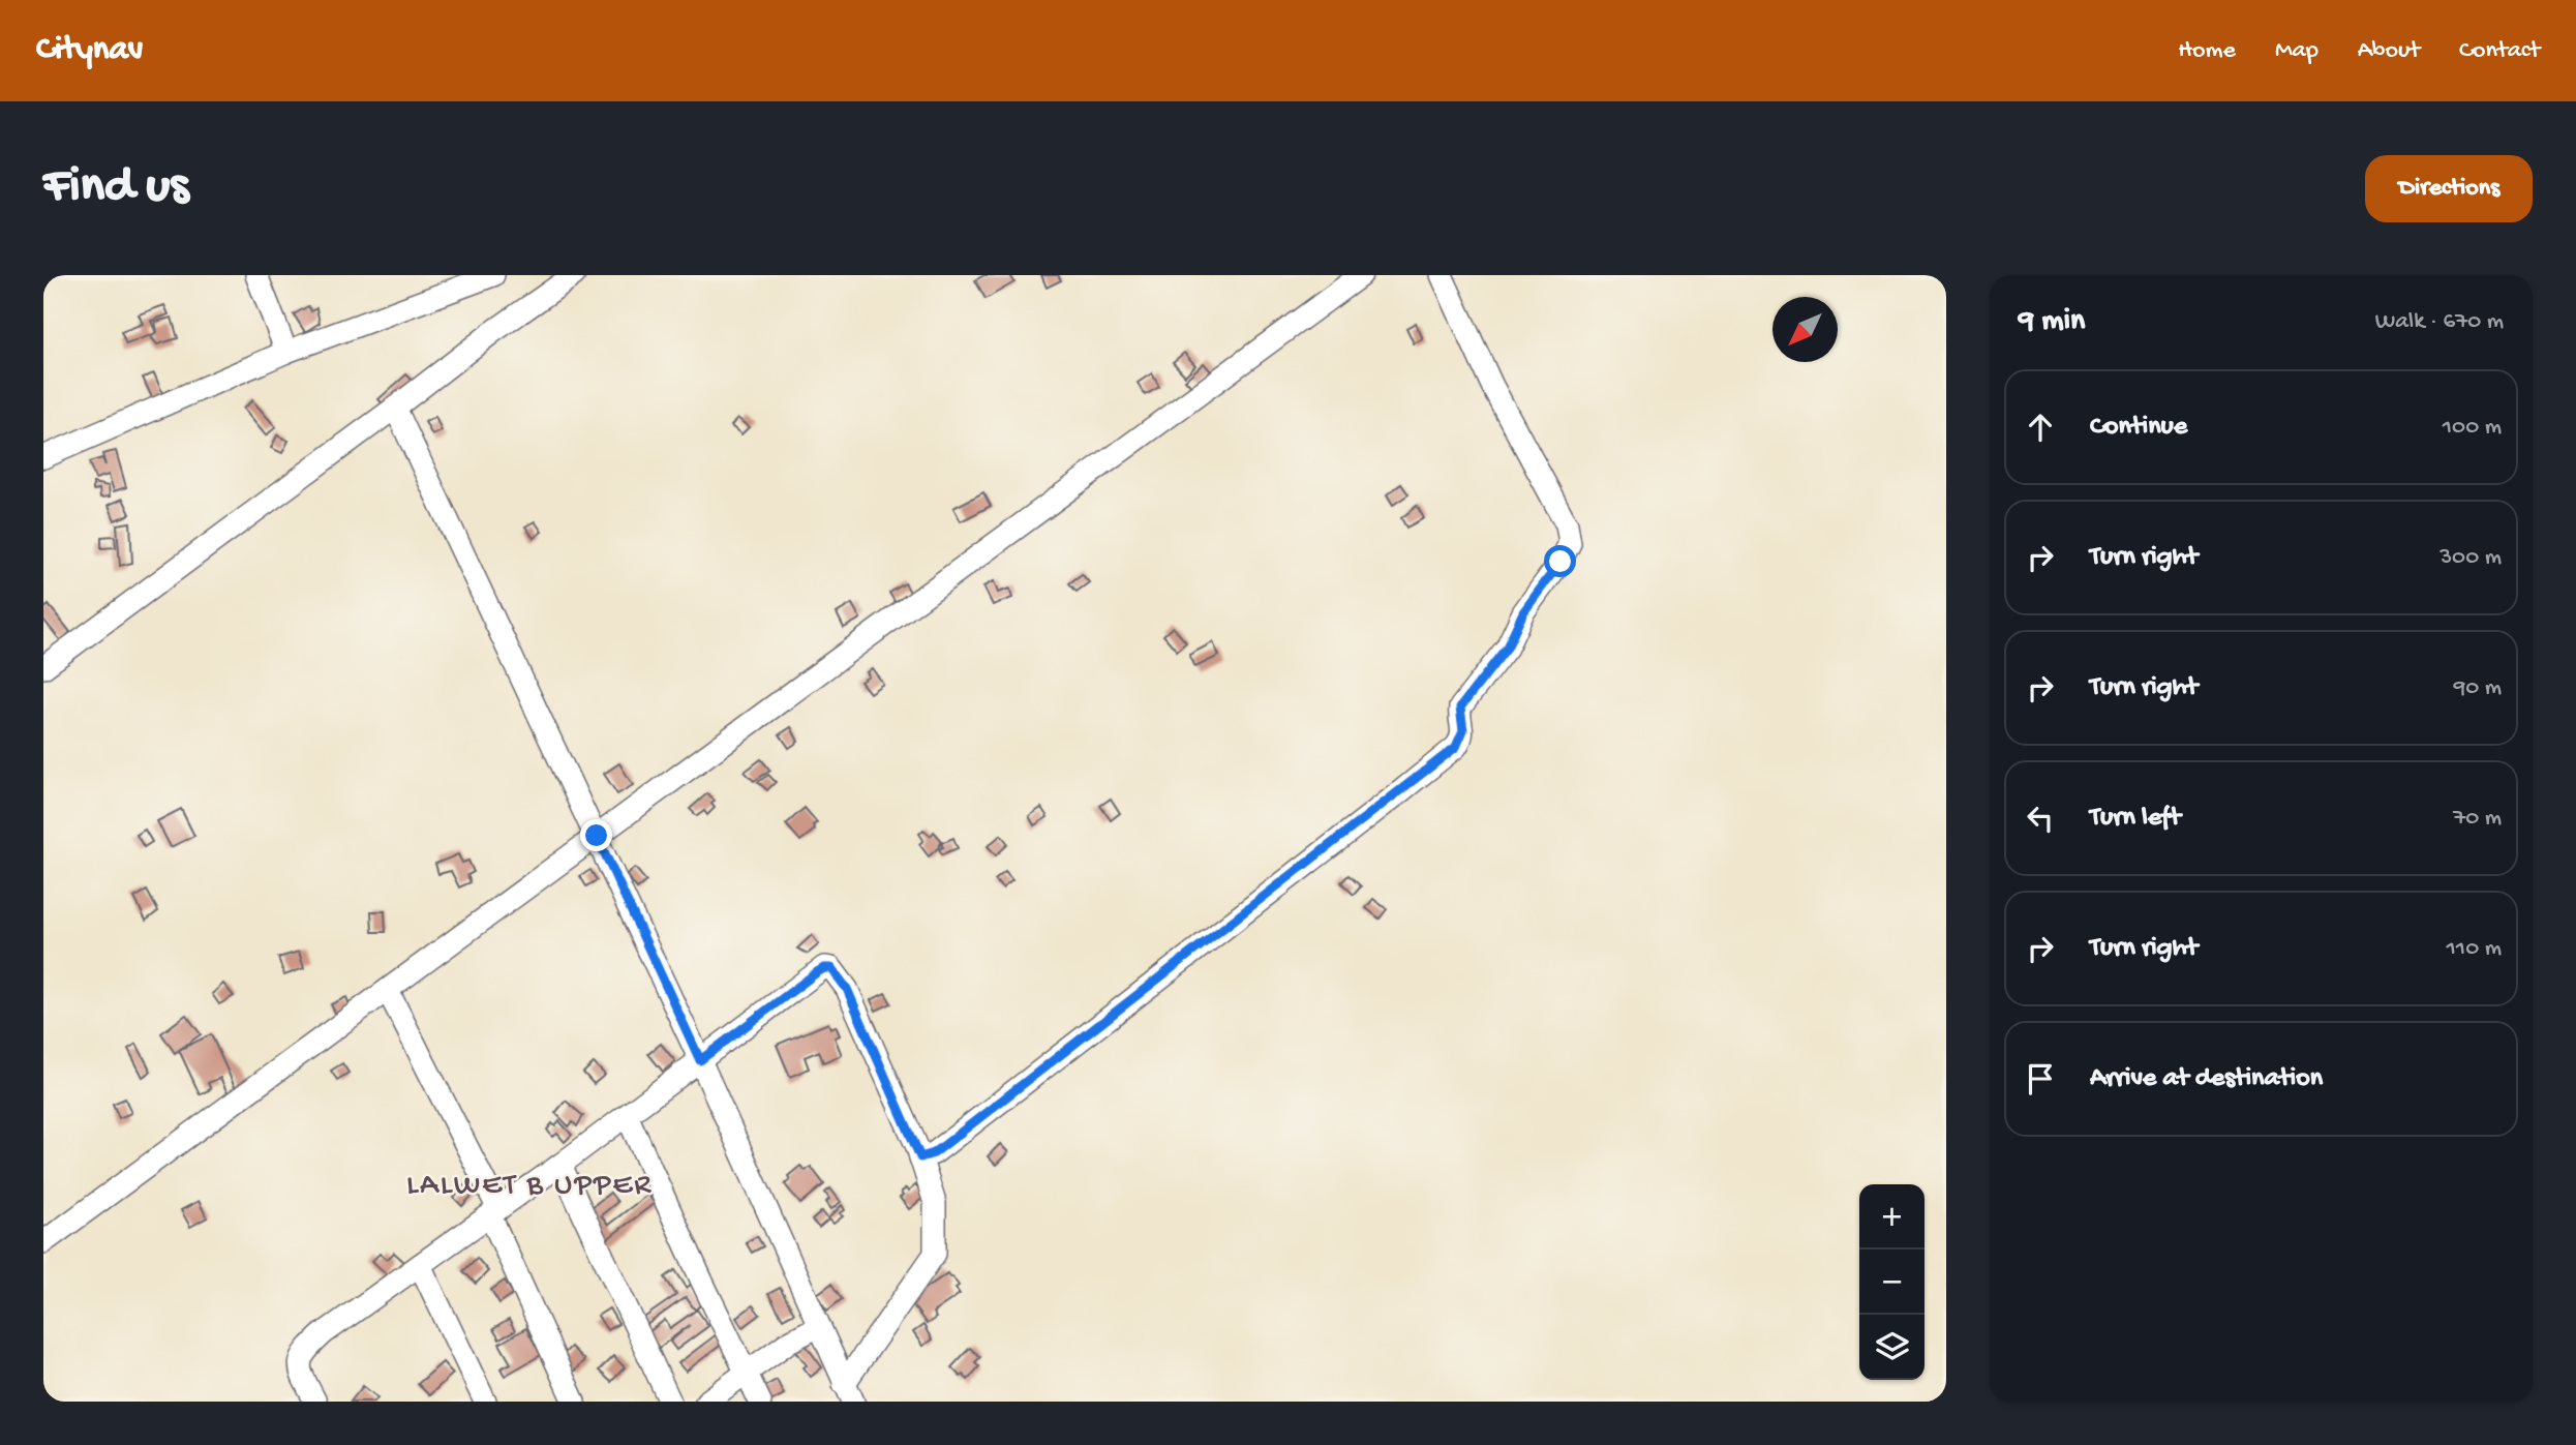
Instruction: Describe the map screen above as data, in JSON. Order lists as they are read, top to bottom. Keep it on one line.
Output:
{"districts":["LALWET B UPPER"],"north":"bottom left","page":{"header":"Citynav","nav":["Home","Map","About","Contact"],"buttons":"Directions","title":"Find us","heading":["9 min","Walk · 670 m"],"list":[["Continue","100 m"],["Turn right","300 m"],["Turn right","90 m"],["Turn left","70 m"],["Turn right","110 m"],"Arrive at destination"],"map_buttons":["+","−"]}}
